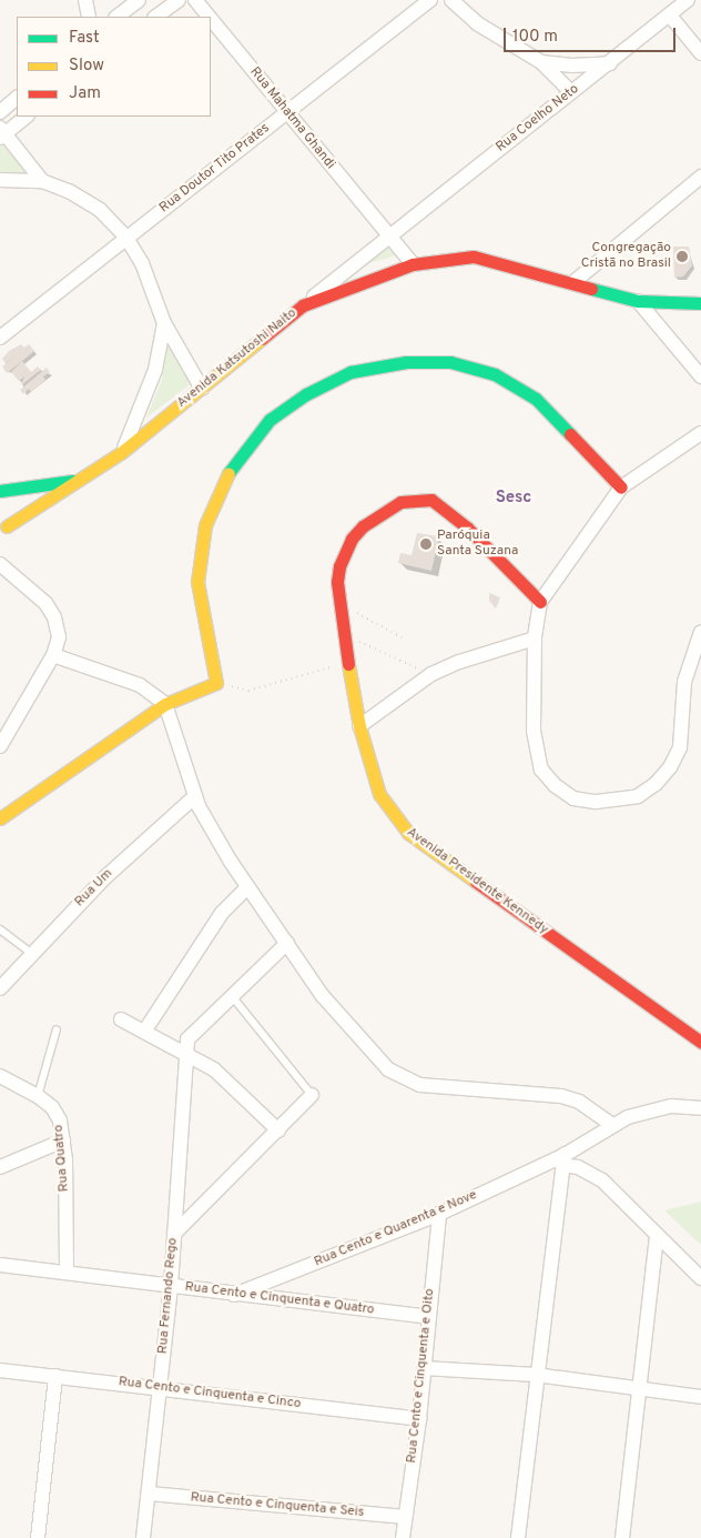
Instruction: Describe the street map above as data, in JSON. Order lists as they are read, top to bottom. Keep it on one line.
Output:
{"streets":{"street":["Rua Mahatma Ghandi","Rua Coelho Neto","Rua Doutor Tito Prates","Avenida Katsutoshi Naito","Avenida Presidente Kennedy","Rua Um","Rua Quatro","Rua Cento e Quarenta e Nove","Rua Fernando Rego","Rua Cento e Cinquenta e Quatro","Rua Cento e Cinquenta e Oito","Rua Cento e Cinquenta e Cinco","Rua Cento e Cinquenta e Seis"]},"crossings":[["Rua Mahatma Ghandi","Rua Coelho Neto"],["Rua Mahatma Ghandi","Rua Doutor Tito Prates"],["Rua Mahatma Ghandi","Avenida Katsutoshi Naito"],["Rua Coelho Neto","Avenida Katsutoshi Naito"],["Rua Quatro","Rua Cento e Cinquenta e Quatro"],["Rua Cento e Quarenta e Nove","Rua Cento e Cinquenta e Quatro"],["Rua Cento e Quarenta e Nove","Rua Cento e Cinquenta e Oito"],["Rua Fernando Rego","Rua Cento e Cinquenta e Quatro"],["Rua Fernando Rego","Rua Cento e Cinquenta e Cinco"],["Rua Fernando Rego","Rua Cento e Cinquenta e Seis"],["Rua Cento e Cinquenta e Quatro","Rua Cento e Cinquenta e Oito"],["Rua Cento e Cinquenta e Oito","Rua Cento e Cinquenta e Cinco"],["Rua Cento e Cinquenta e Oito","Rua Cento e Cinquenta e Seis"]],"districts":["Sesc"],"places":["Congregação Cristã no Brasil","Paróquia Santa Suzana"],"legend":["Fast","Slow","Jam"],"scale_bar":"100 m"}
